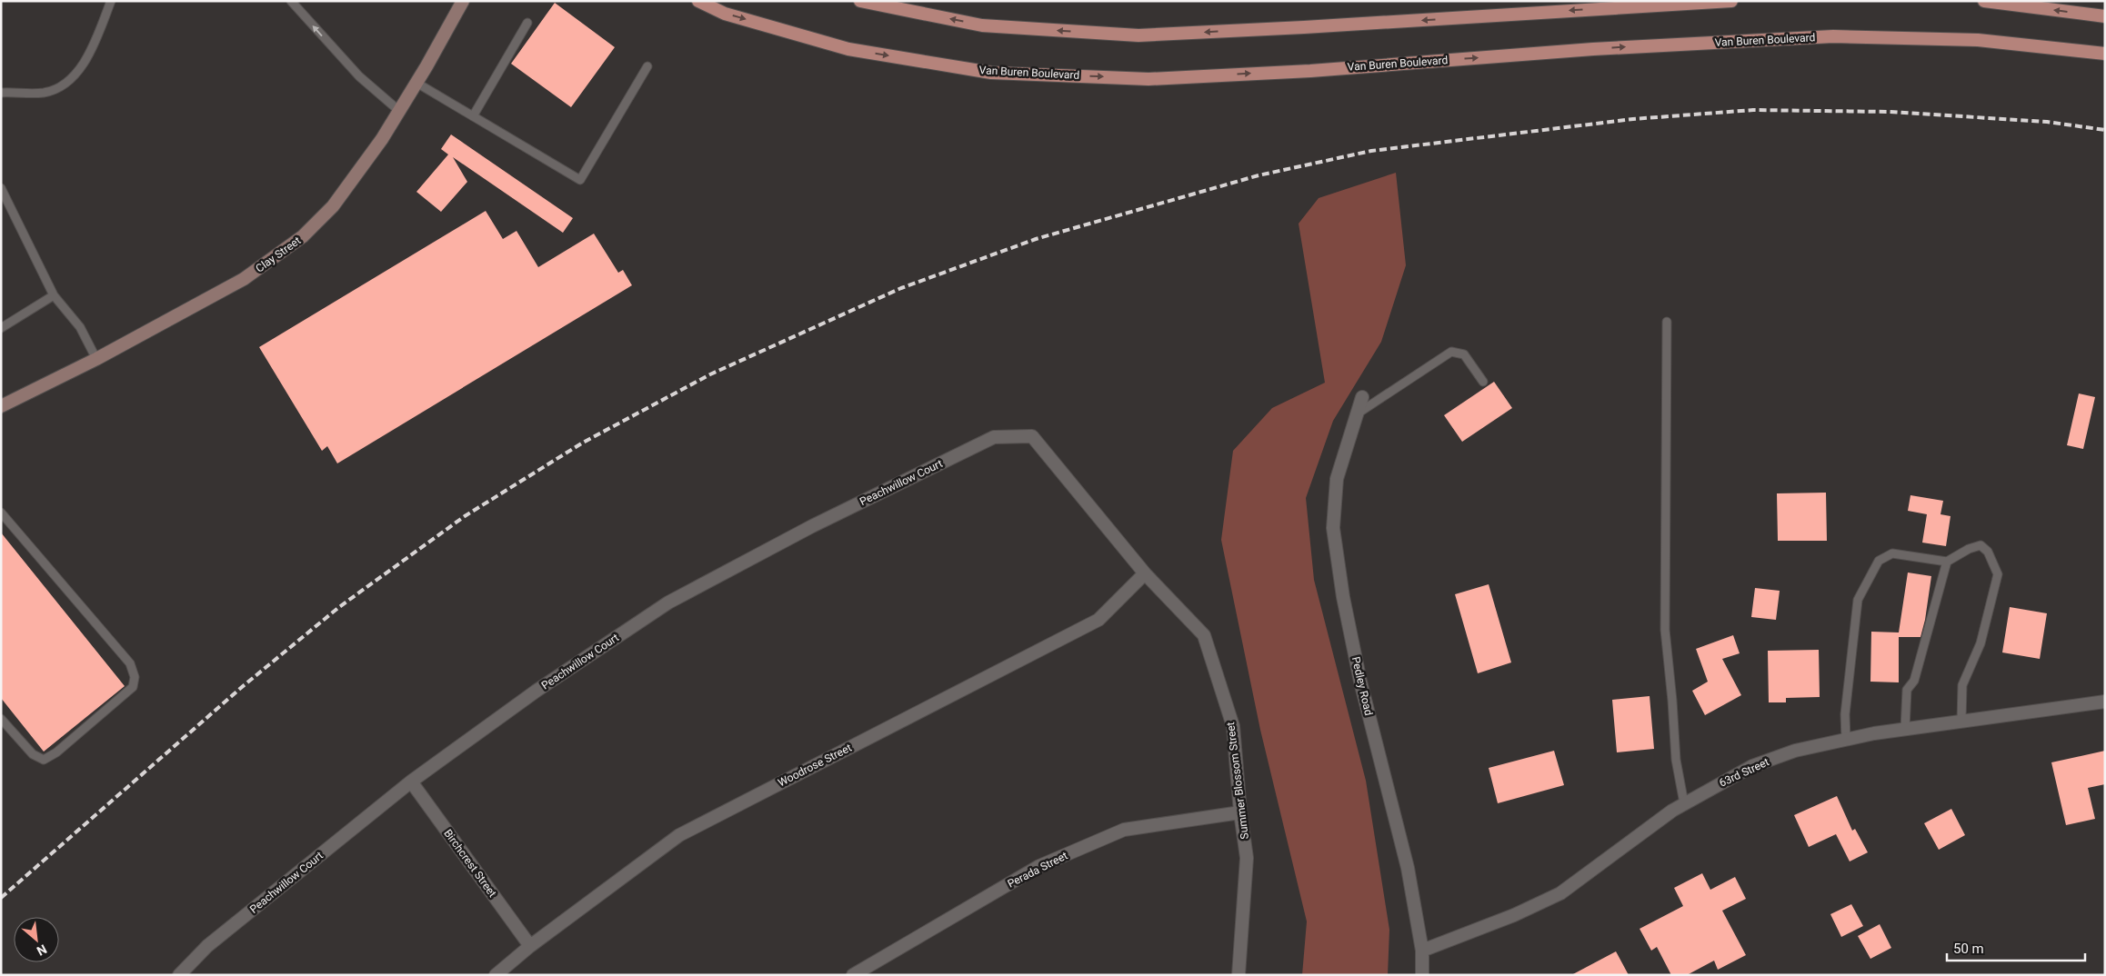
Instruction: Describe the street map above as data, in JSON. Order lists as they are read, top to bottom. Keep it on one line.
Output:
{"streets":{"main road":["Van Buren Boulevard","Clay Street"],"street":["Peachwillow Court","Pedley Road","Woodrose Street","63rd Street","Summer Blossom Street","Birchcrest Street","Perada Street"]},"crossings":[["Peachwillow Court","Summer Blossom Street"],["Peachwillow Court","Birchcrest Street"],["Pedley Road","63rd Street"],["Woodrose Street","Summer Blossom Street"],["Woodrose Street","Birchcrest Street"],["Summer Blossom Street","Perada Street"]],"scale_bar":"50 m","north":"bottom right"}
